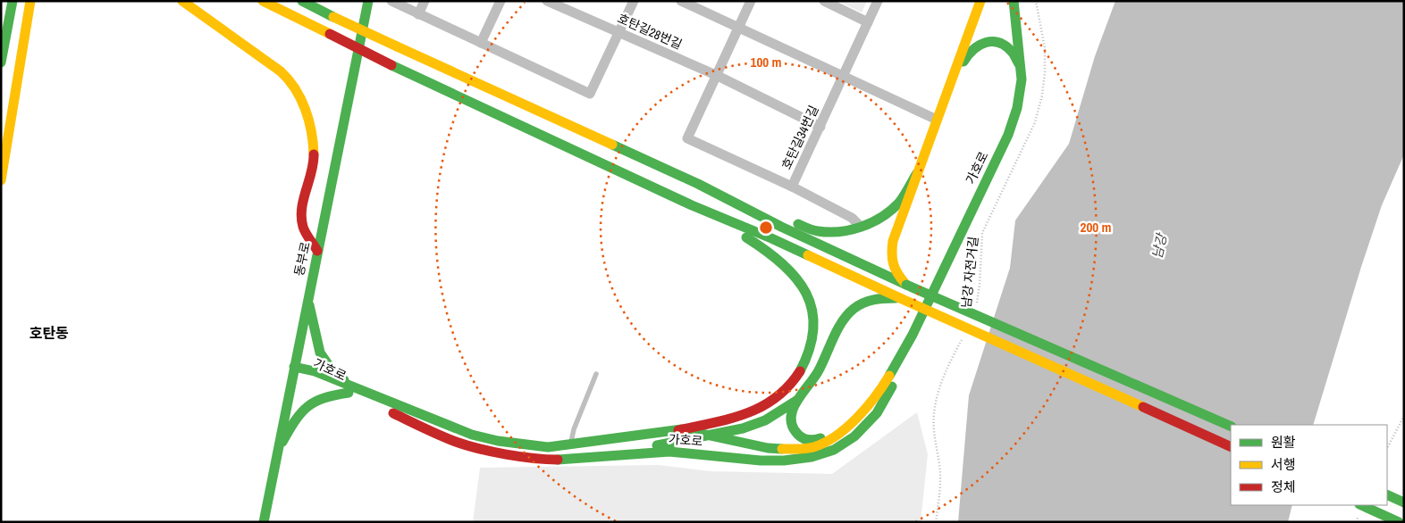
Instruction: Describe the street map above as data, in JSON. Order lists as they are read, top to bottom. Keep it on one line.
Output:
{"streets":{"main road":["가호로","동부로"],"street":["호탄길28번길","호탄길34번길"],"path":["남강 자전거길"]},"crossings":[["호탄길28번길","호탄길34번길"],["가호로","동부로"]],"districts":["호탄동"],"water":["남강"],"legend":["원활","서행","정체"],"rings":["100 m","200 m"]}
